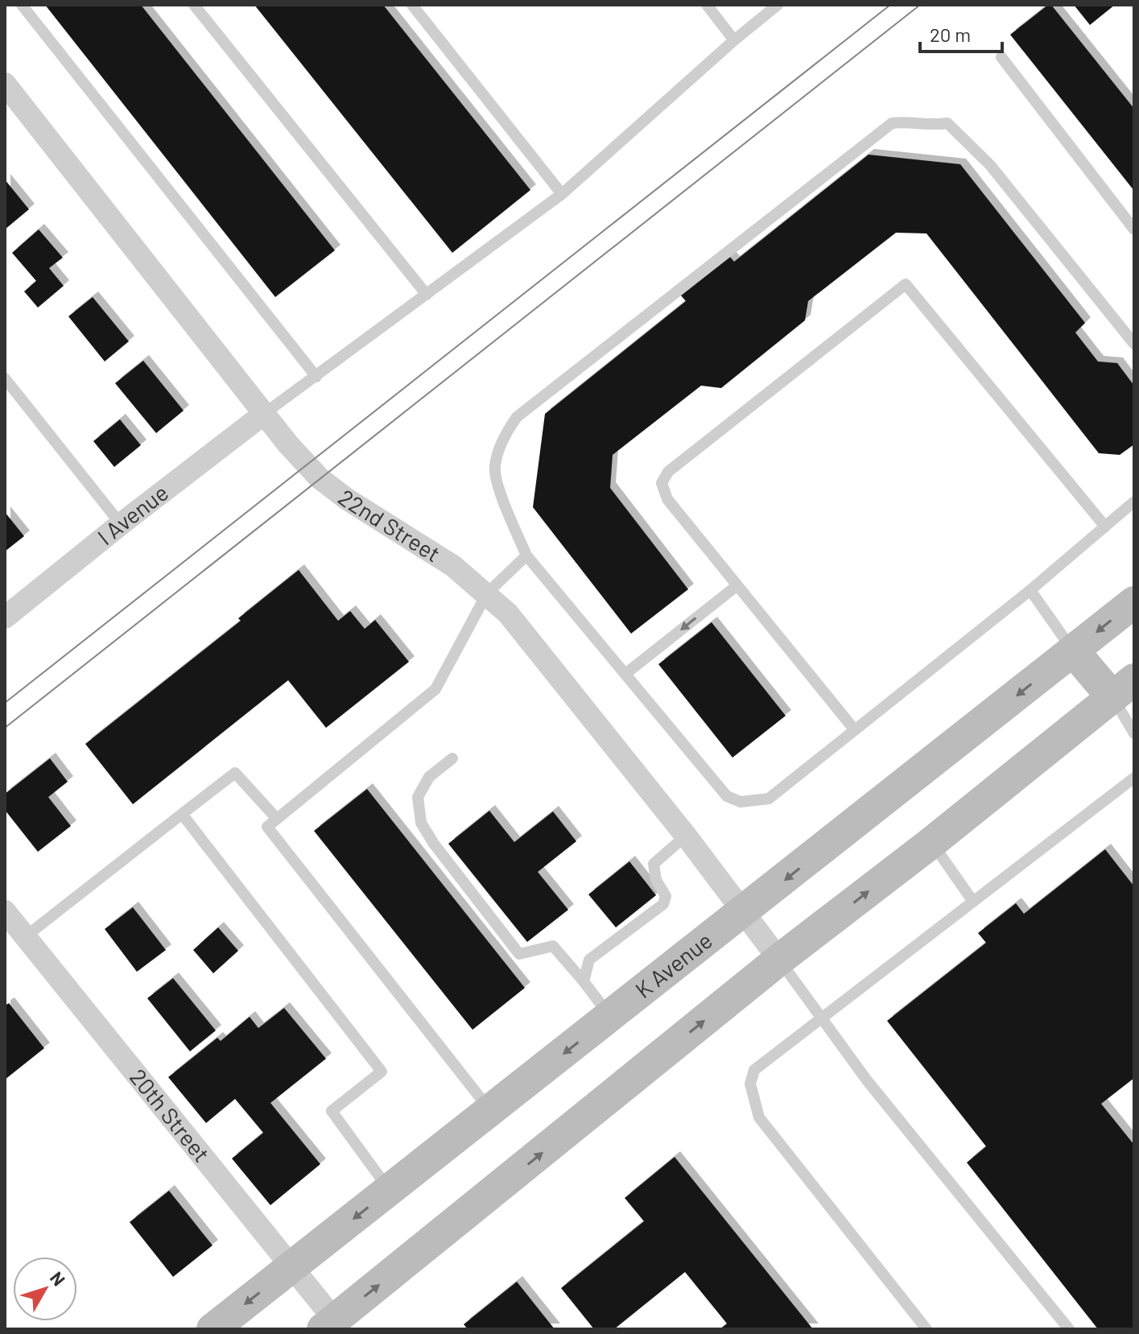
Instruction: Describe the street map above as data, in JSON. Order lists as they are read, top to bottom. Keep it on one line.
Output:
{"streets":{"main road":["K Avenue"],"street":["I Avenue","22nd Street","20th Street"]},"crossings":[["I Avenue","22nd Street"],["22nd Street","K Avenue"],["K Avenue","20th Street"]],"scale_bar":"20 m","north":"top right"}
